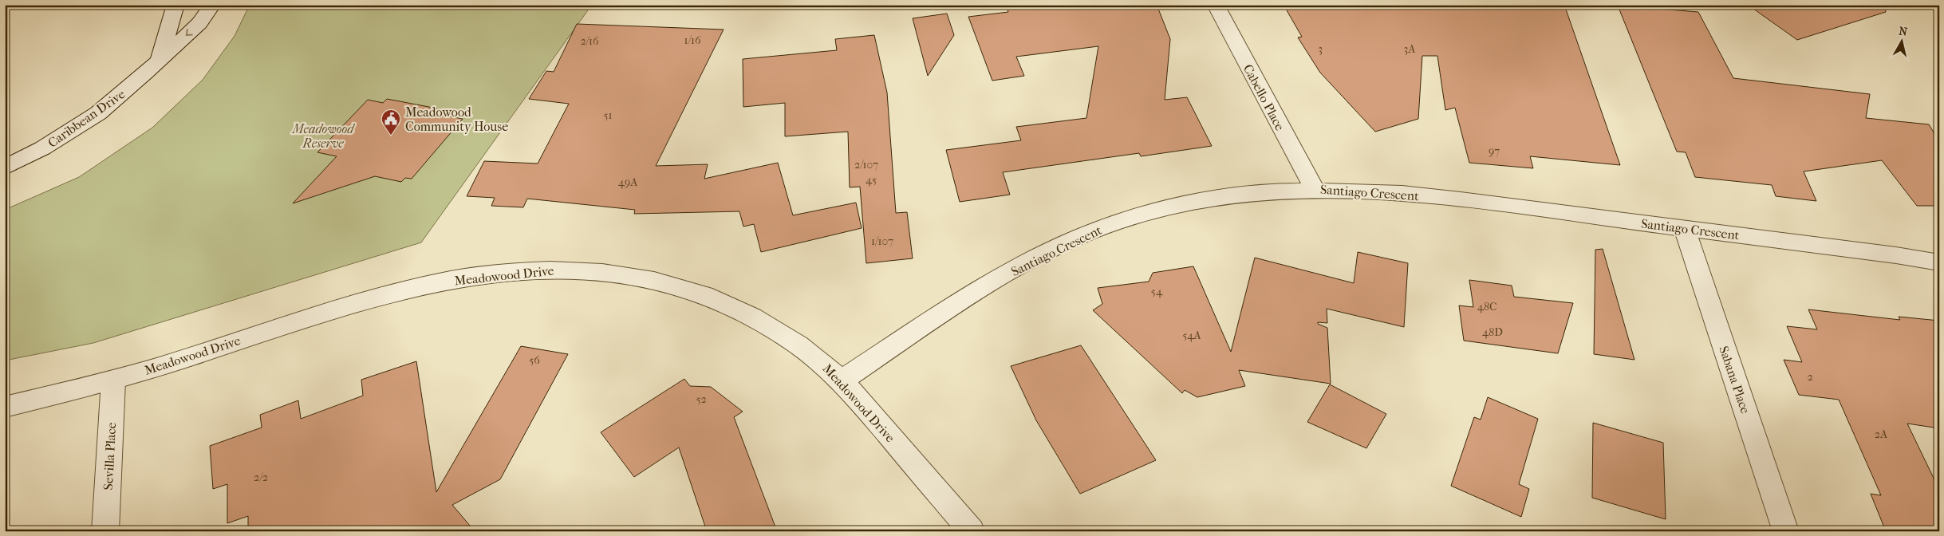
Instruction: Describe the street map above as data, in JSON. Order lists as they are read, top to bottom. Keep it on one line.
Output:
{"streets":{"street":["Cabello Place","Caribbean Drive","Santiago Crescent","Meadowood Drive","Sabana Place","Sevilla Place"]},"crossings":[["Cabello Place","Santiago Crescent"],["Santiago Crescent","Meadowood Drive"],["Santiago Crescent","Sabana Place"],["Meadowood Drive","Sevilla Place"]],"parks":["Meadowood Reserve"],"places":{"public building":["Meadowood Community House"]},"house_numbers":["1/16","2/16","3","3A","51","97","2/107","45","49A","1/107","54","48C","48D","54A","56","2","52","2A","2/2"],"north":"top"}
